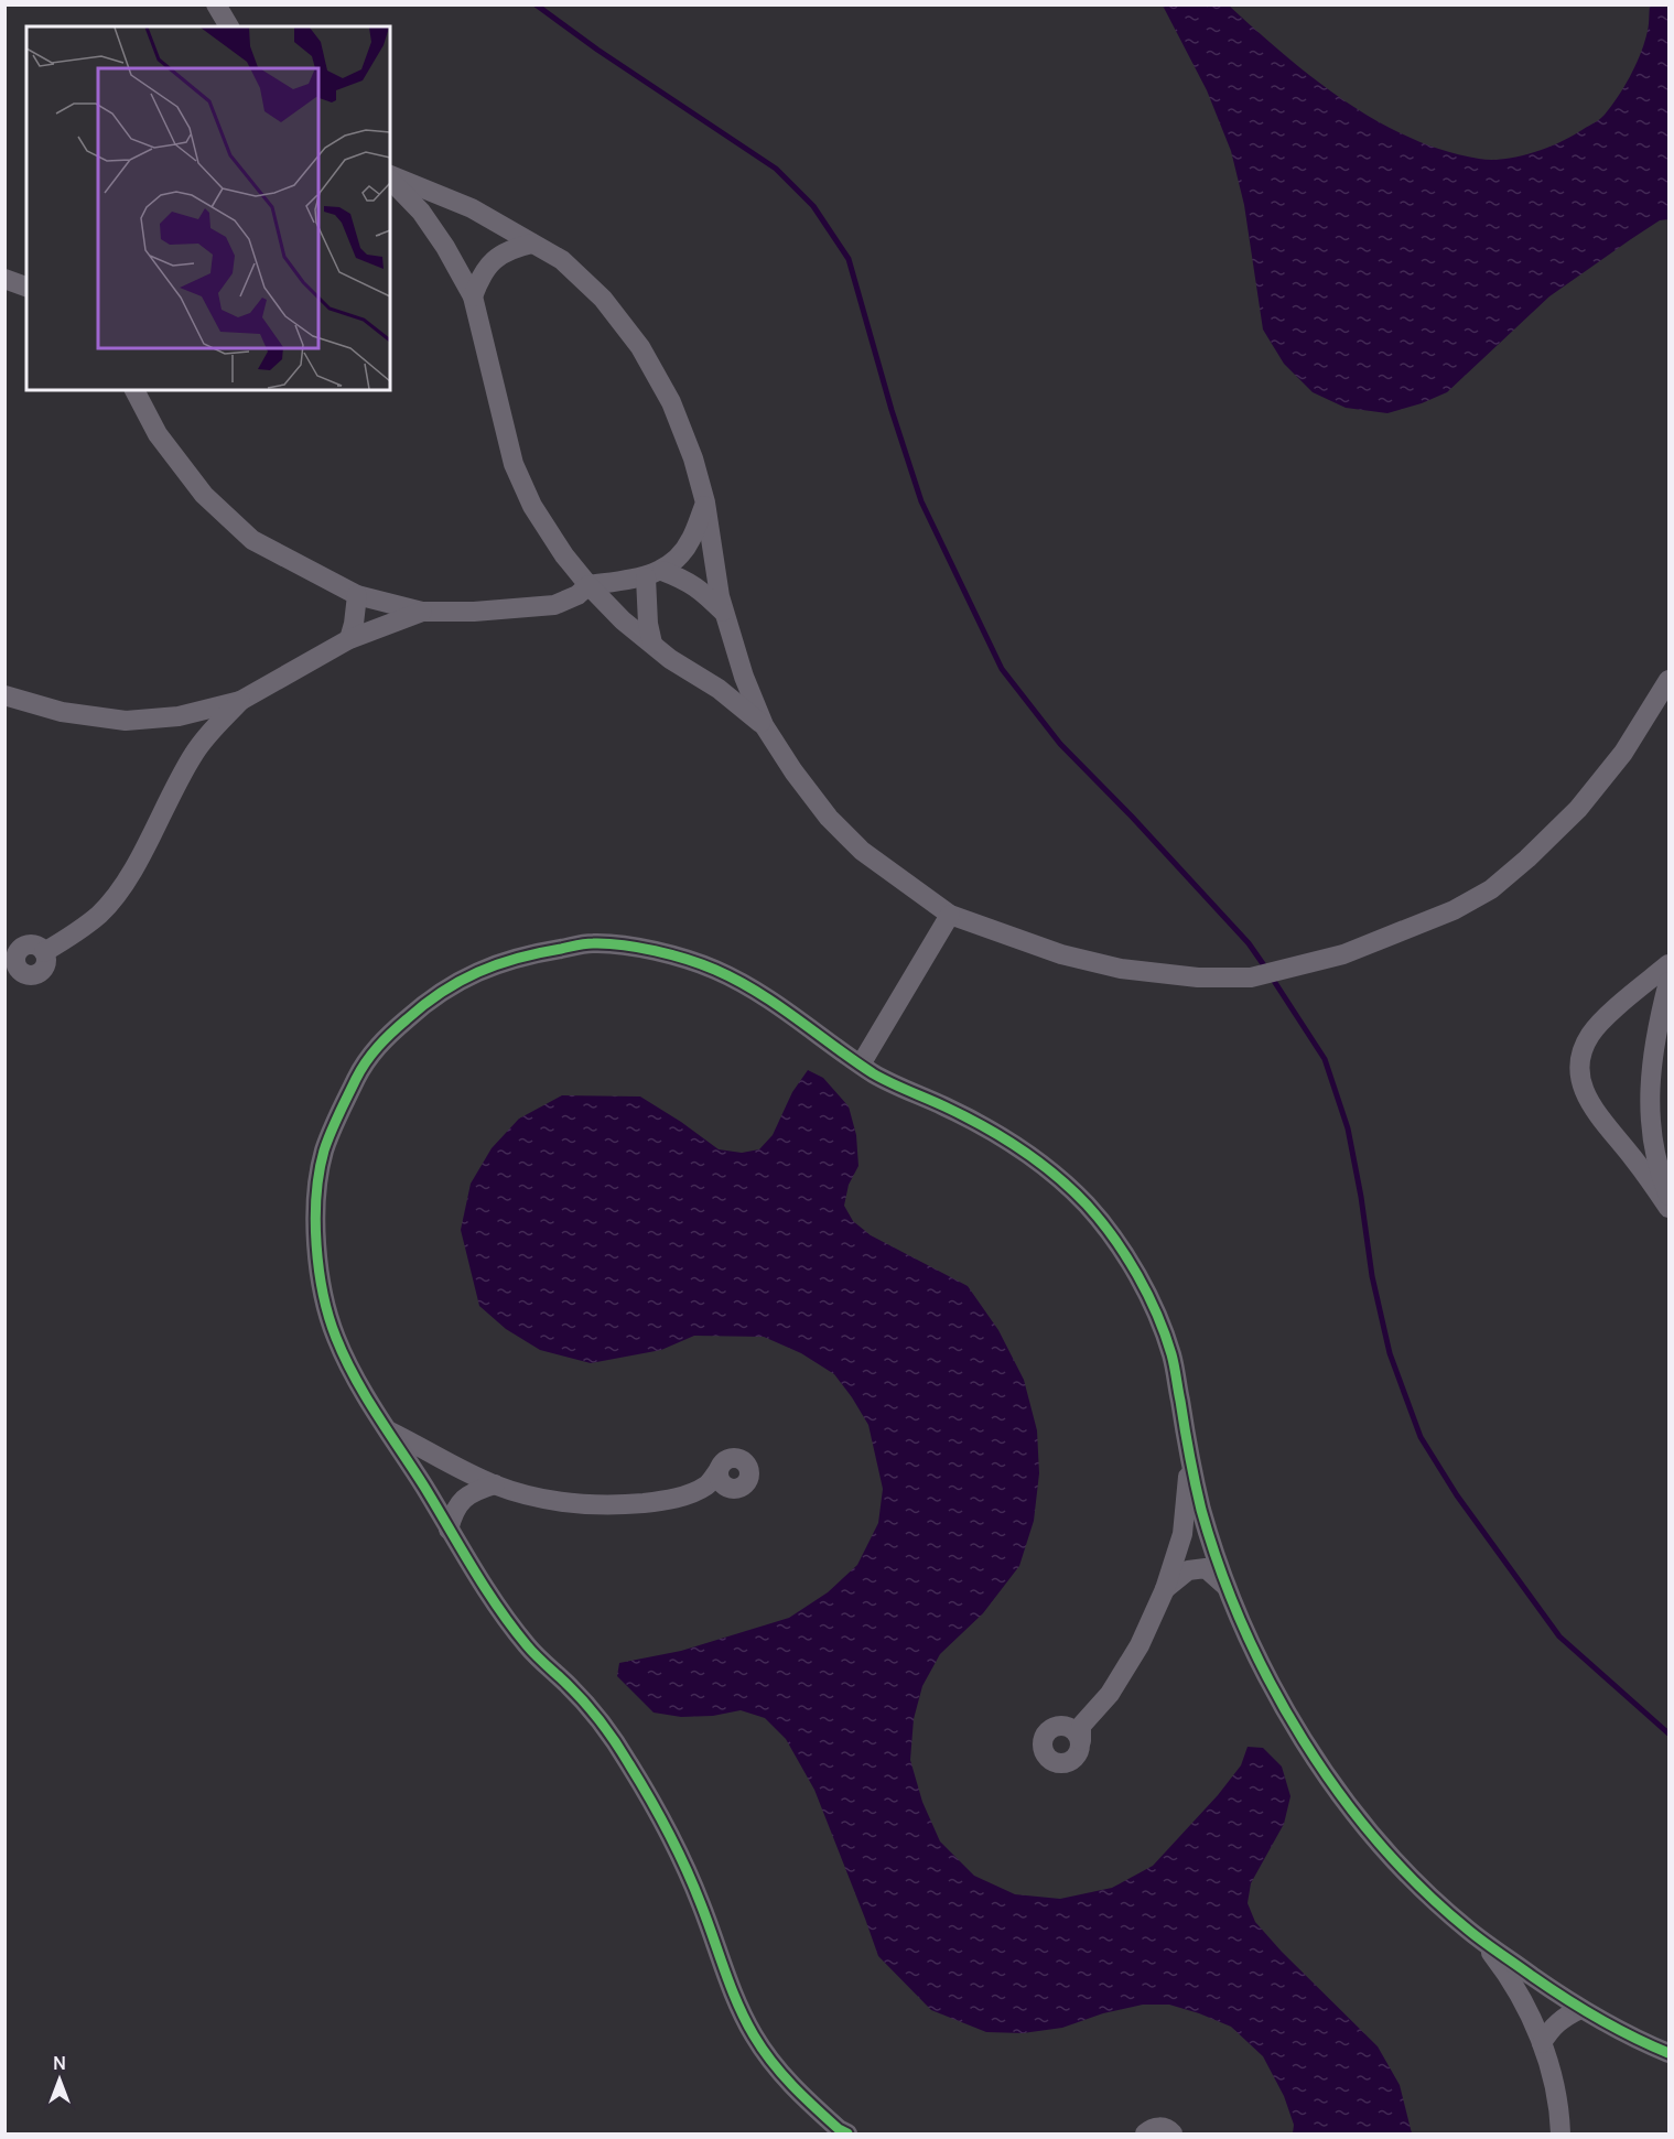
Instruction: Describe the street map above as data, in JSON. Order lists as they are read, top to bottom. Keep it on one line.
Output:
{"north":"top"}
